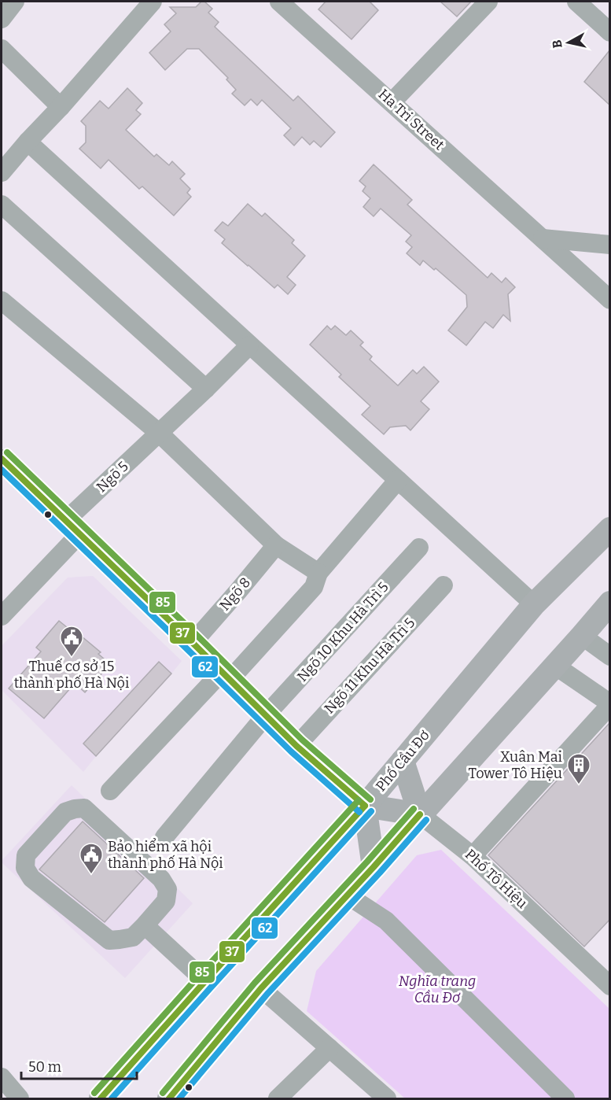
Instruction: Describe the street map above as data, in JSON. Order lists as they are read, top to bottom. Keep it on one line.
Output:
{"streets":{"main road":["Phố Cầu Đơ","Phố Tô Hiệu"],"street":["Ha Tri Street","Ngõ 5","Ngõ 8","Ngõ 10 Khu Hà Trì 5","Ngõ 11 Khu Hà Trì 5"]},"crossings":[["Phố Cầu Đơ","Phố Tô Hiệu"]],"parks":["Nghĩa trang Cầu Đơ"],"places":{"public building":["Thuế cơ sở 15 thành phố Hà Nội","Bảo hiểm xã hội thành phố Hà Nội"],"building":["Xuân Mai Tower Tô Hiệu"]},"lines":["transit line 85","transit line 37","transit line 62"],"scale_bar":"50 m","north":"left"}
